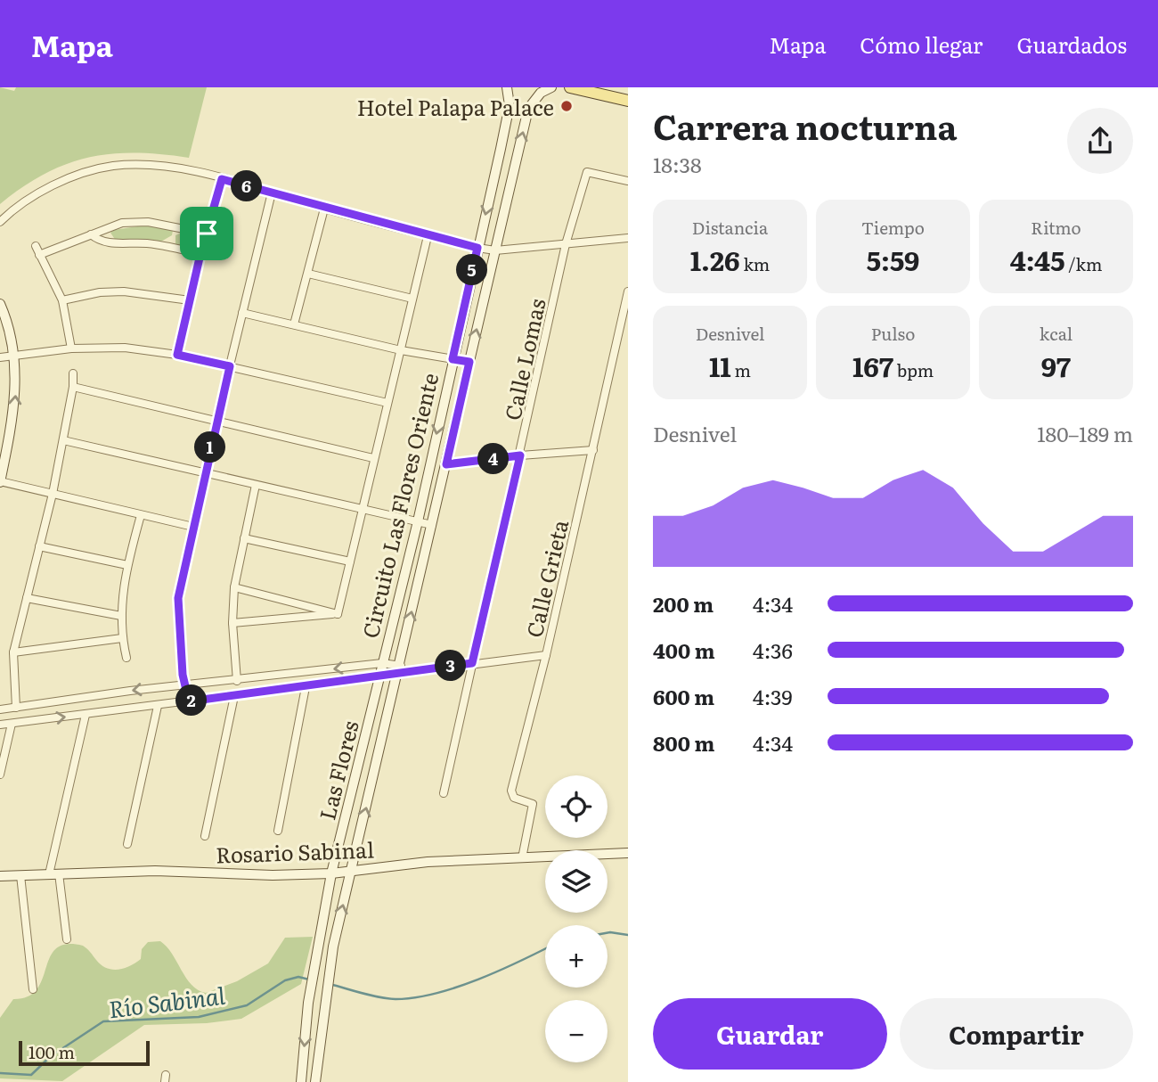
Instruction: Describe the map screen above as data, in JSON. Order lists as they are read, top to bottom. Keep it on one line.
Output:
{"streets":{"main road":["Circuito Las Flores Oriente","Las Flores","Rosario Sabinal"],"street":["Calle Lomas","Calle Grieta"]},"crossings":[["Circuito Las Flores Oriente","Las Flores"],["Calle Grieta","Rosario Sabinal"],["Las Flores","Rosario Sabinal"]],"water":["Río Sabinal"],"places":["Hotel Palapa Palace"],"scale_bar":"100 m","page":{"header":"Mapa","nav":["Mapa","Cómo llegar","Guardados"],"heading":["Carrera nocturna","18:38"],"pins":["6","5","1","4","3","2"],"stats":[["Distancia","1.26 km"],["Tiempo","5:59"],["Ritmo","4:45 /km"],["Desnivel","11 m"],["Pulso","167 bpm"],["kcal","97"]],"chart":["Desnivel","180–189 m"],"list":[{"name":"200 m","note":"4:34"},{"name":"400 m","note":"4:36"},{"name":"600 m","note":"4:39"},{"name":"800 m","note":"4:34"}],"map_buttons":["+","−"],"buttons":["Guardar","Compartir"],"scale":"100 m"}}
